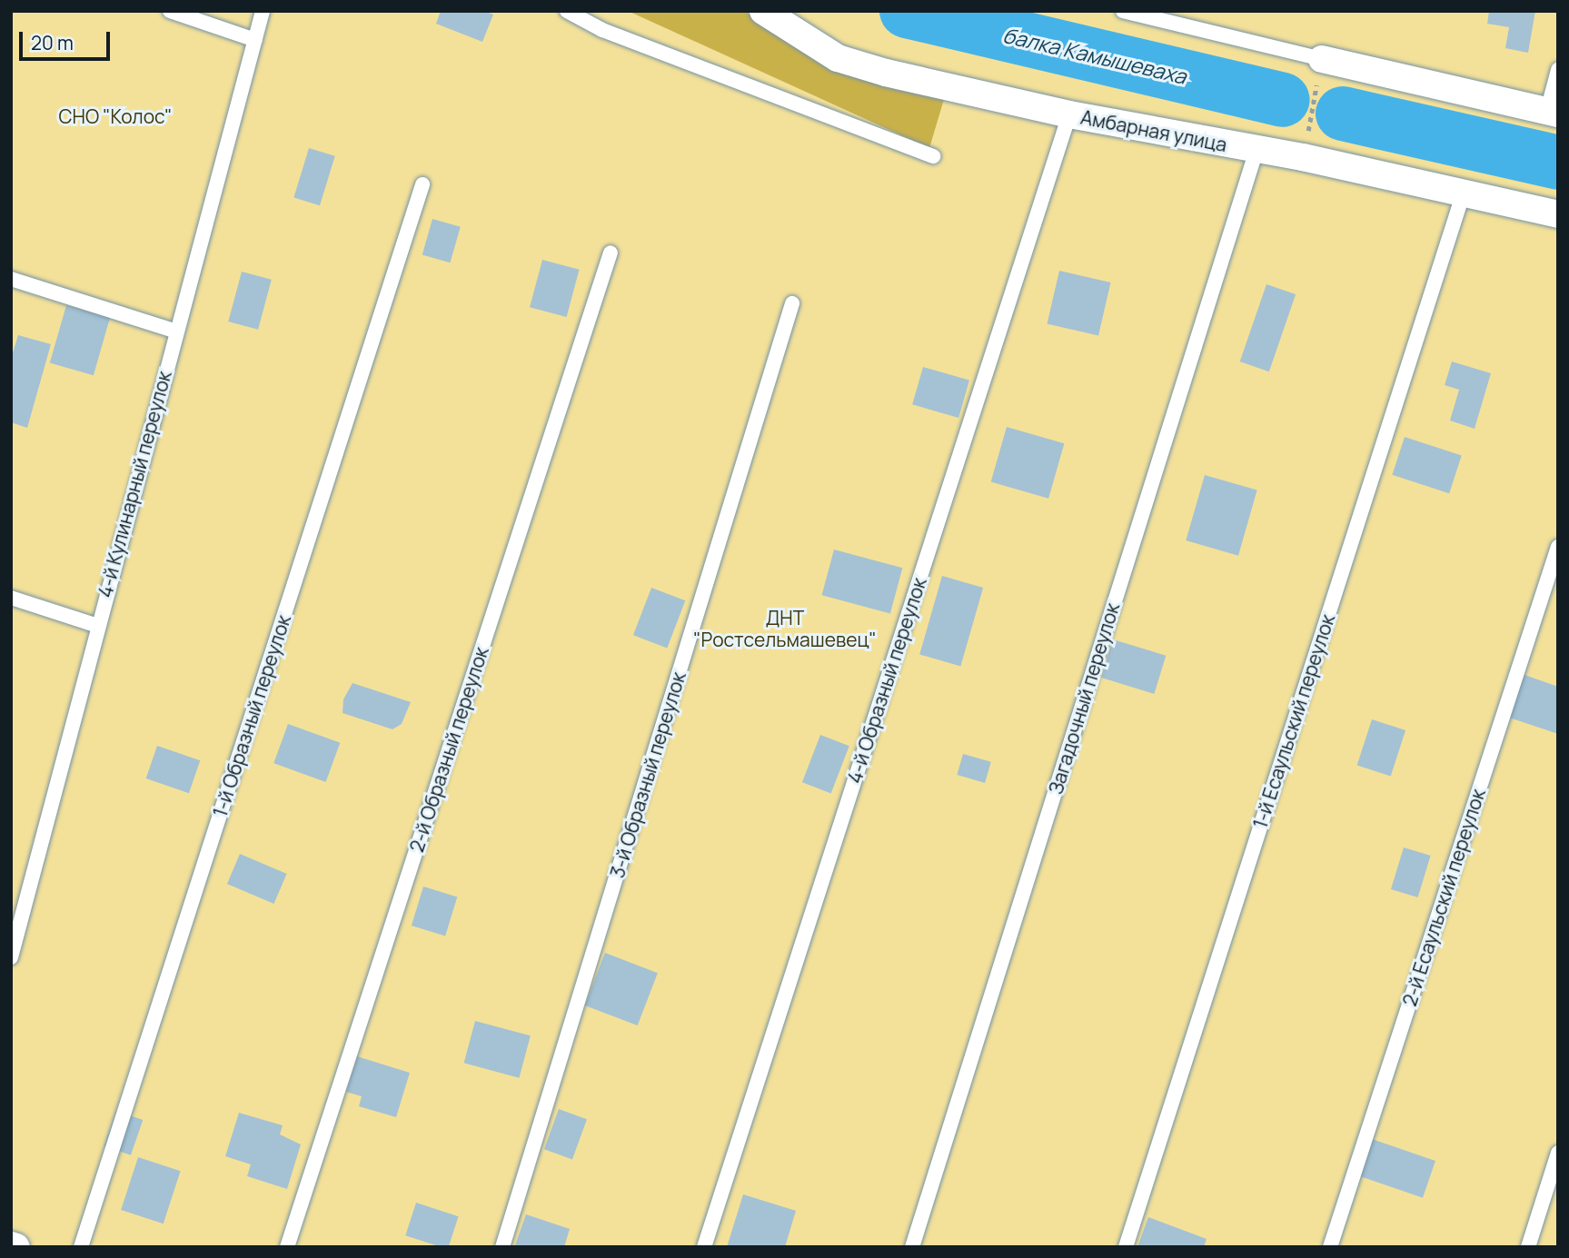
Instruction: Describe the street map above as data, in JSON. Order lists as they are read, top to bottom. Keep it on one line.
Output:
{"streets":{"street":["Амбарная улица"],"lane":["4-й Кулинарный переулок","4-й Образный переулок","Загадочный переулок","1-й Образный переулок","1-й Есаульский переулок","2-й Образный переулок","3-й Образный переулок","2-й Есаульский переулок"]},"crossings":[["Амбарная улица","4-й Образный переулок"],["Амбарная улица","Загадочный переулок"],["Амбарная улица","1-й Есаульский переулок"]],"water":["балка Камышеваха"],"parks":["СНО \"Колос\"","ДНТ \"Ростсельмашевец\""],"scale_bar":"20 m"}
